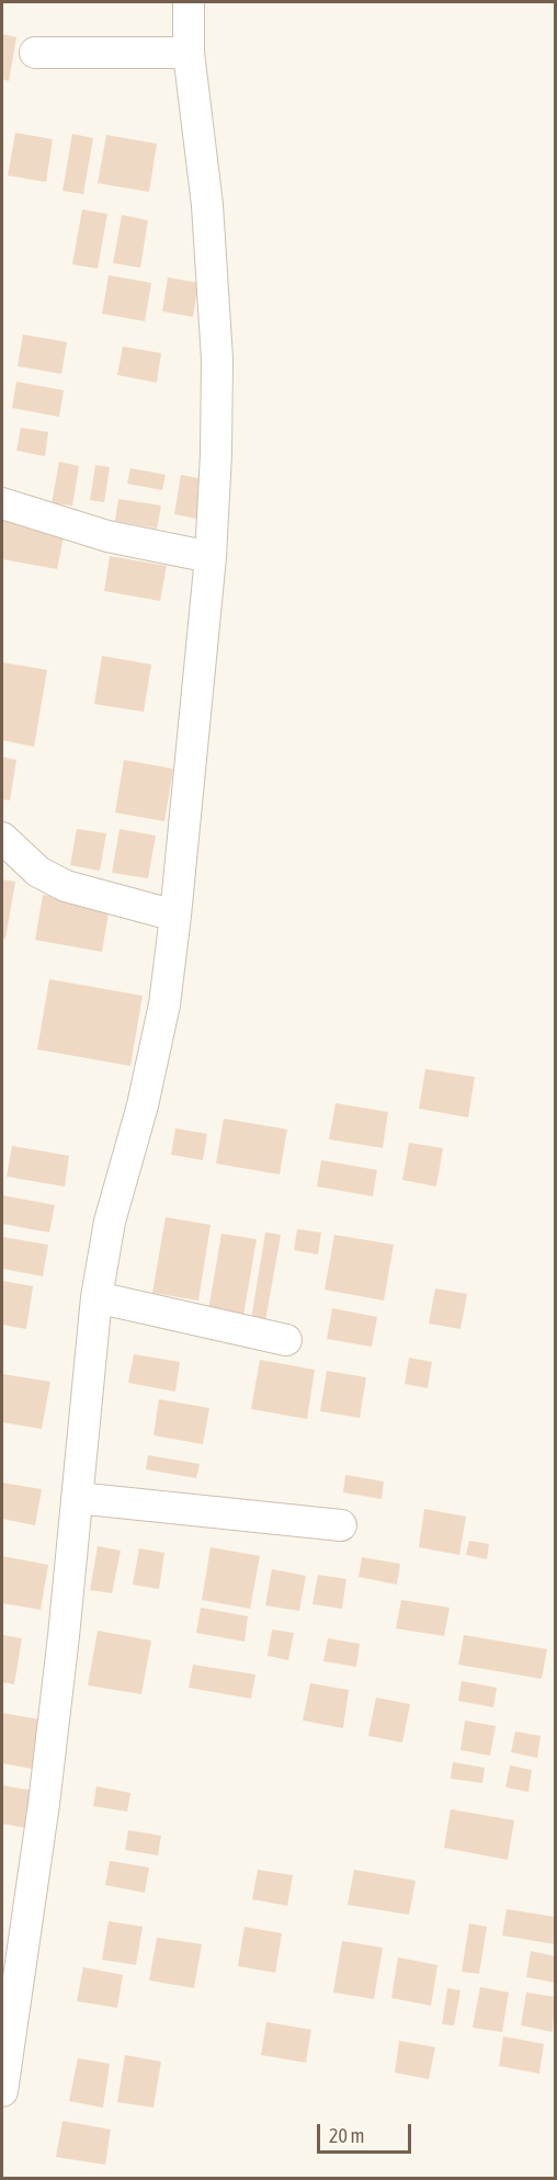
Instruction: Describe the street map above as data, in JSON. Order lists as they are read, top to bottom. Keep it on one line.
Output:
{"scale_bar":"20 m"}
